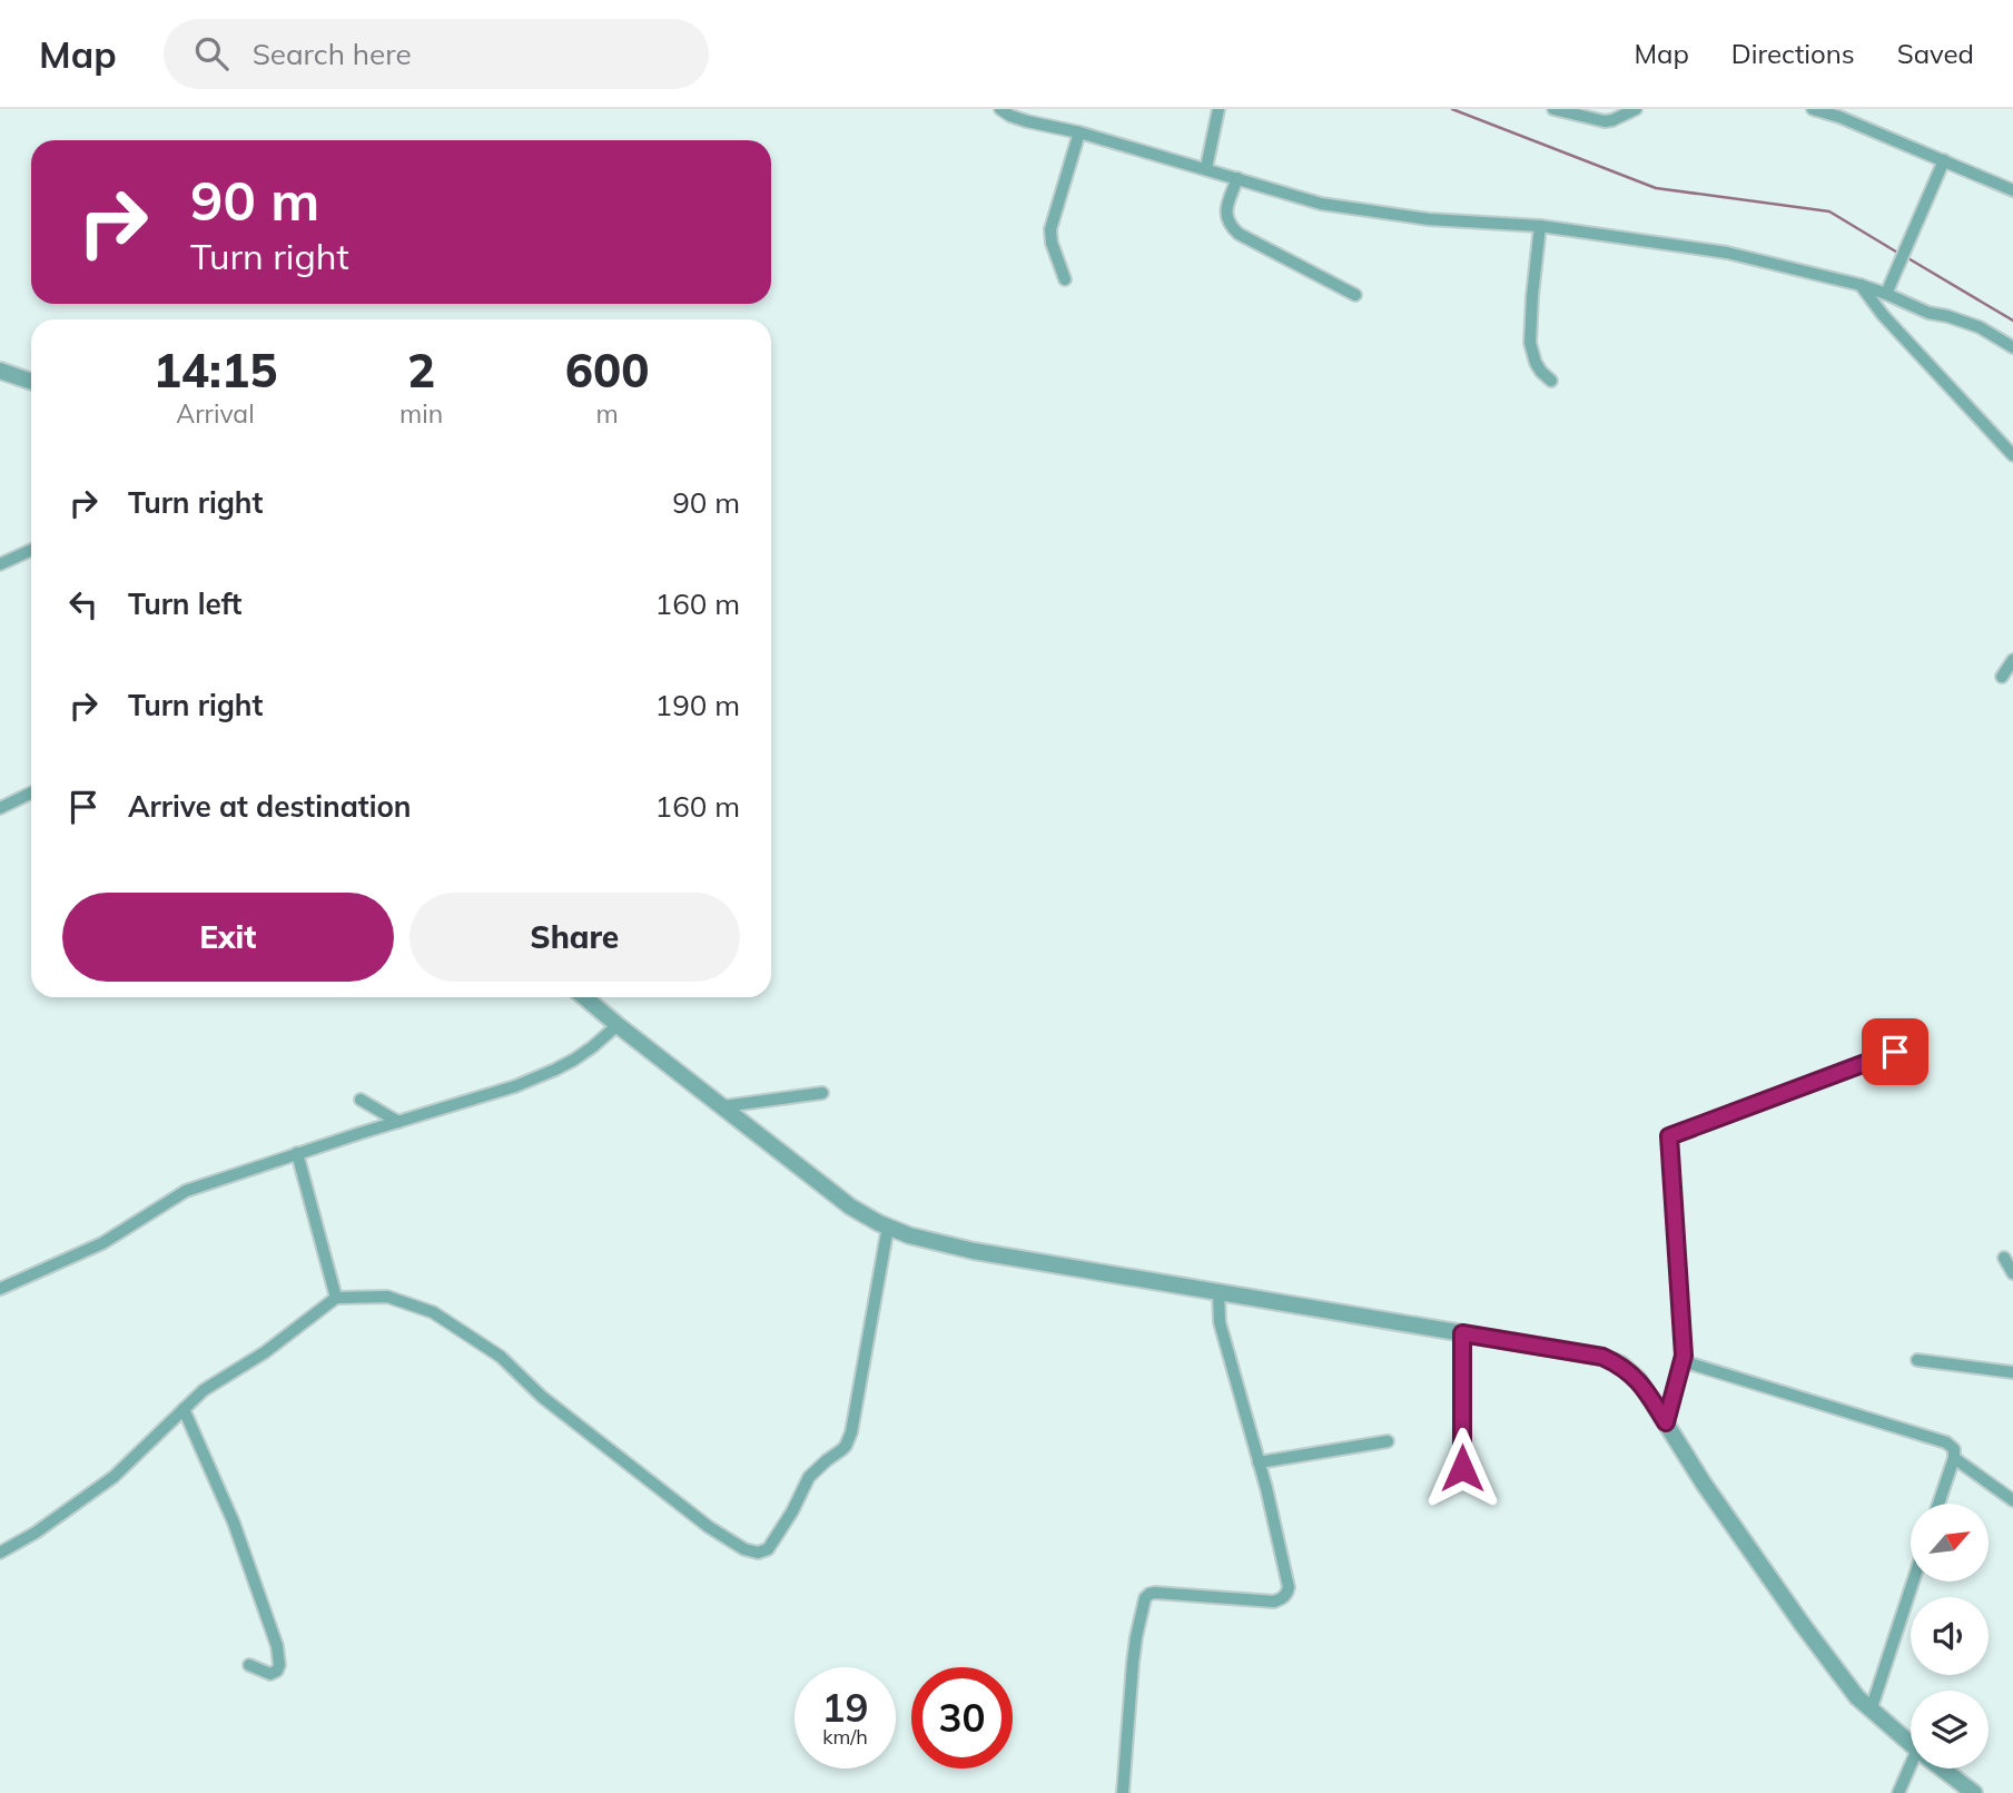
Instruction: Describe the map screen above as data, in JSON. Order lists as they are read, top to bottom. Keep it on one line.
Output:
{"north":"top right","page":{"header":"Map","search":"Search here","nav":["Map","Directions","Saved"],"turn":["90 m","Turn right"],"eta":["14:15","Arrival","2","min","600","m"],"list":[{"name":"Turn right","value":"90 m"},{"name":"Turn left","value":"160 m"},{"name":"Turn right","value":"190 m"},{"name":"Arrive at destination","value":"160 m"}],"buttons":["Exit","Share"],"speed":"19 km/h","limit":"30"}}
